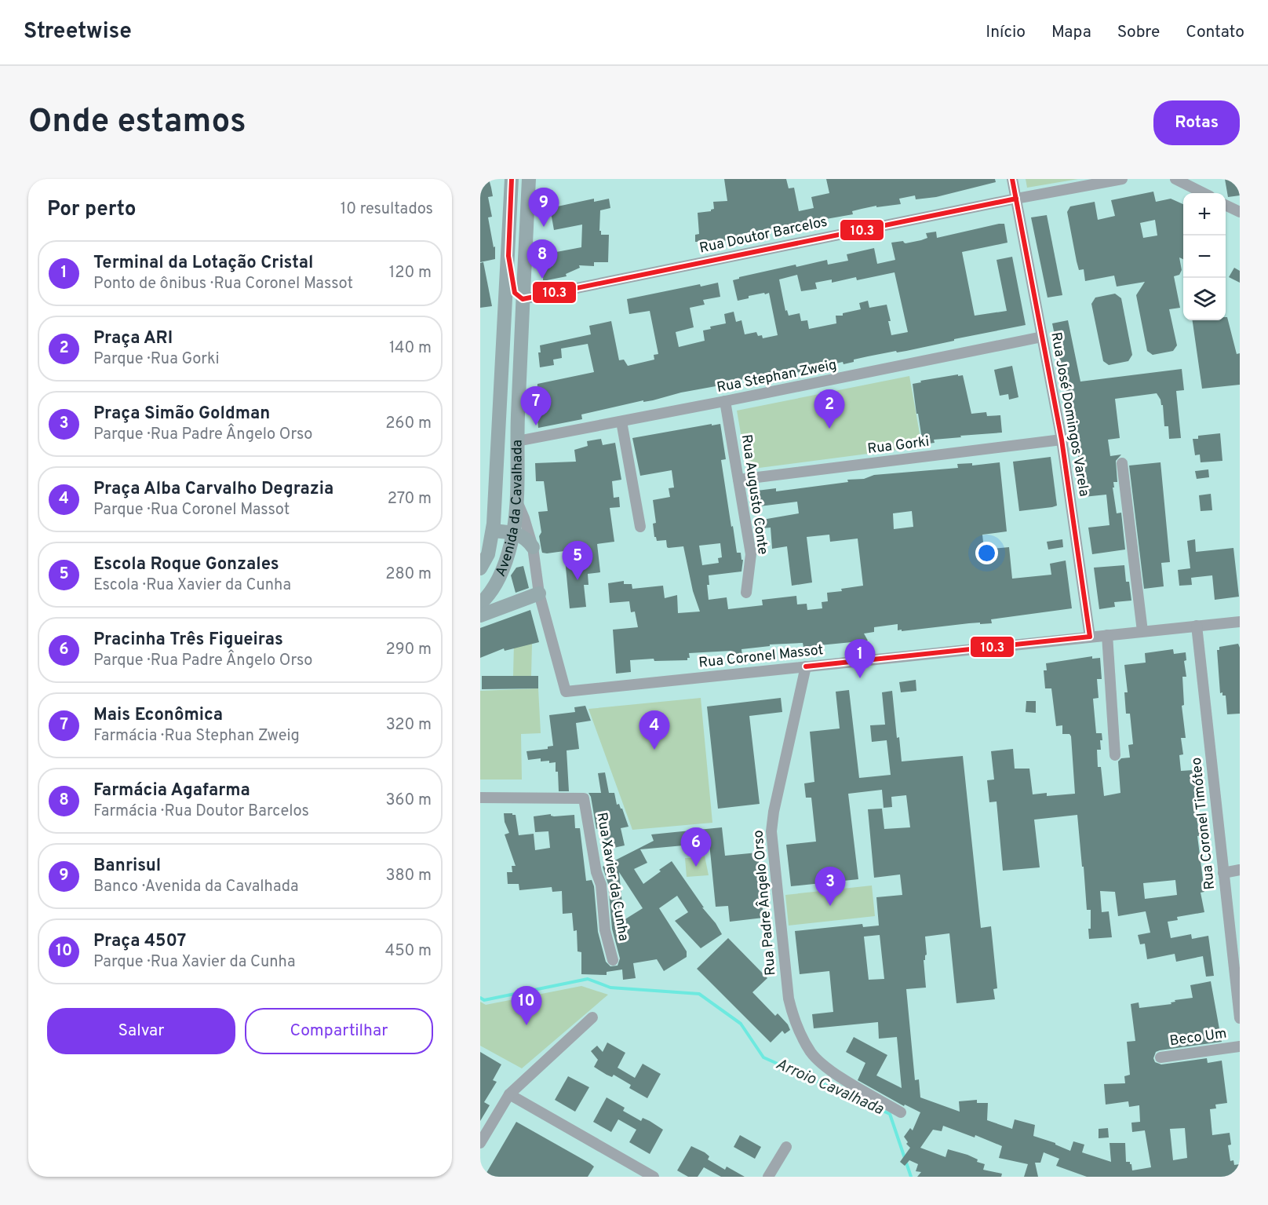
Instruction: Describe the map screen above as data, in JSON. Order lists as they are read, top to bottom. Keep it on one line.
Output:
{"streets":{"main road":["Avenida da Cavalhada"],"street":["Rua Doutor Barcelos","Rua Stephan Zweig","Rua José Domingos Varela","Rua Gorki","Rua Augusto Conte","Rua Coronel Massot","Rua Coronel Timóteo","Rua Xavier da Cunha","Rua Padre Ângelo Orso","Beco Um"]},"crossings":[["Rua Doutor Barcelos","Rua José Domingos Varela"],["Rua Doutor Barcelos","Avenida da Cavalhada"],["Rua Stephan Zweig","Rua José Domingos Varela"],["Rua Stephan Zweig","Rua Augusto Conte"],["Rua Stephan Zweig","Avenida da Cavalhada"],["Rua José Domingos Varela","Rua Gorki"],["Rua José Domingos Varela","Rua Coronel Massot"],["Rua Gorki","Rua Augusto Conte"],["Rua Coronel Massot","Rua Coronel Timóteo"],["Rua Coronel Massot","Rua Padre Ângelo Orso"]],"water":["Arroio Cavalhada"],"lines":["transit line 10.3"],"page":{"header":"Streetwise","nav":["Início","Mapa","Sobre","Contato"],"buttons":["Rotas",["Salvar","Compartilhar"]],"title":"Onde estamos","heading":["Por perto","10 resultados"],"pins":["9","8","7","2","5","1","4","6","3","10"],"map_buttons":["+","−"],"list":[{"mark":"1","name":"Terminal da Lotação Cristal","note":"Ponto de ônibus · Rua Coronel Massot","value":"120 m"},{"mark":"2","name":"Praça ARI","note":"Parque · Rua Gorki","value":"140 m"},{"mark":"3","name":"Praça Simão Goldman","note":"Parque · Rua Padre Ângelo Orso","value":"260 m"},{"mark":"4","name":"Praça Alba Carvalho Degrazia","note":"Parque · Rua Coronel Massot","value":"270 m"},{"mark":"5","name":"Escola Roque Gonzales","note":"Escola · Rua Xavier da Cunha","value":"280 m"},{"mark":"6","name":"Pracinha Três Figueiras","note":"Parque · Rua Padre Ângelo Orso","value":"290 m"},{"mark":"7","name":"Mais Econômica","note":"Farmácia · Rua Stephan Zweig","value":"320 m"},{"mark":"8","name":"Farmácia Agafarma","note":"Farmácia · Rua Doutor Barcelos","value":"360 m"},{"mark":"9","name":"Banrisul","note":"Banco · Avenida da Cavalhada","value":"380 m"},{"mark":"10","name":"Praça 4507","note":"Parque · Rua Xavier da Cunha","value":"450 m"}]}}
